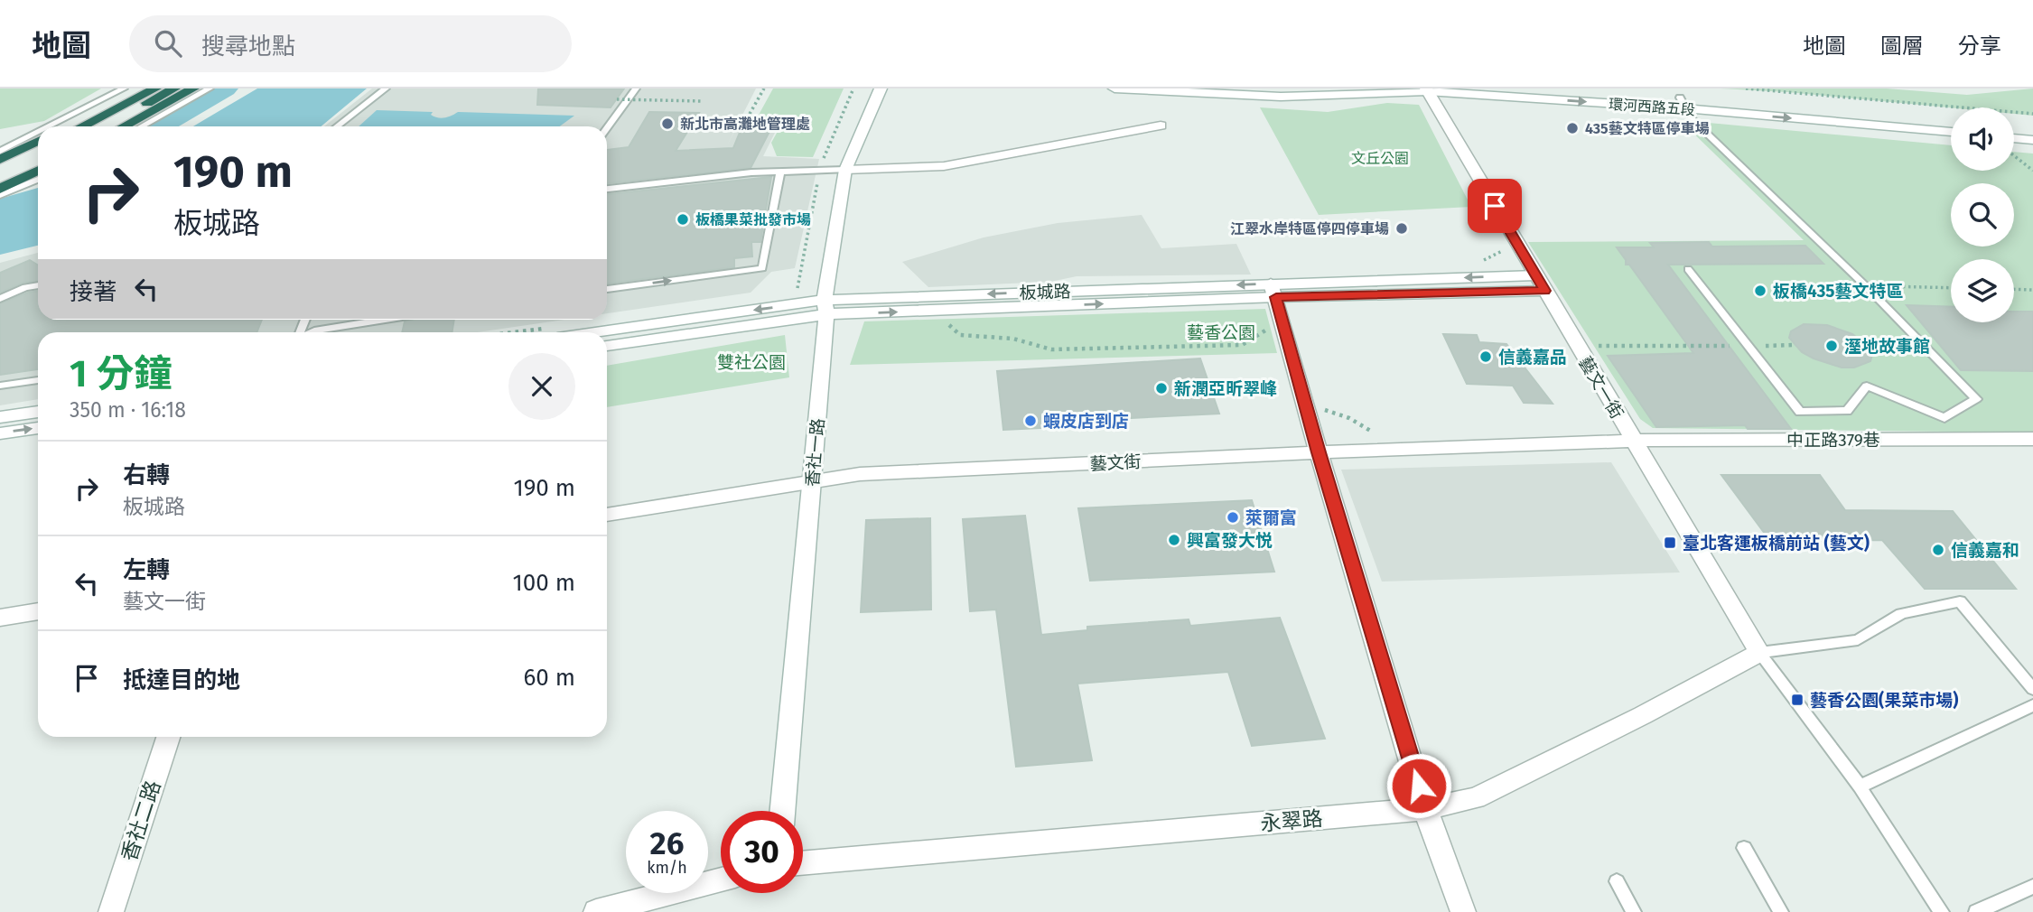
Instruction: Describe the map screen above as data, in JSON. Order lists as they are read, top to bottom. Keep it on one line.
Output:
{"streets":{"street":["環河西路五段","板城路","藝文一街","中正路379巷","香社一路","藝文街","香社二路","永翠路"]},"crossings":[["環河西路五段","藝文一街"],["板城路","藝文一街"],["板城路","香社一路"],["藝文一街","中正路379巷"],["藝文一街","藝文街"],["藝文一街","永翠路"],["中正路379巷","藝文街"],["香社一路","藝文街"]],"parks":["文丘公園","藝香公園","雙社公園"],"places":{"other":["新北市高灘地管理處","435藝文特區停車場","板橋果菜批發市場","江翠水岸特區停四停車場","板橋435藝文特區","溼地故事館","信義嘉品","新潤亞昕翠峰","蝦皮店到店","萊爾富","興富發大悦","信義嘉和"],"transit":["臺北客運板橋前站 (藝文)","藝香公園(果菜市場)"]},"page":{"header":"地圖","search":"搜尋地點","nav":["地圖","圖層","分享"],"turn":["190 m","板城路"],"then":"接著","heading":["1 分鐘","350 m · 16:18"],"list":[{"name":"右轉","note":"板城路","value":"190 m"},{"name":"左轉","note":"藝文一街","value":"100 m"},{"name":"抵達目的地","value":"60 m"}],"speed":"26 km/h","limit":"30"}}
